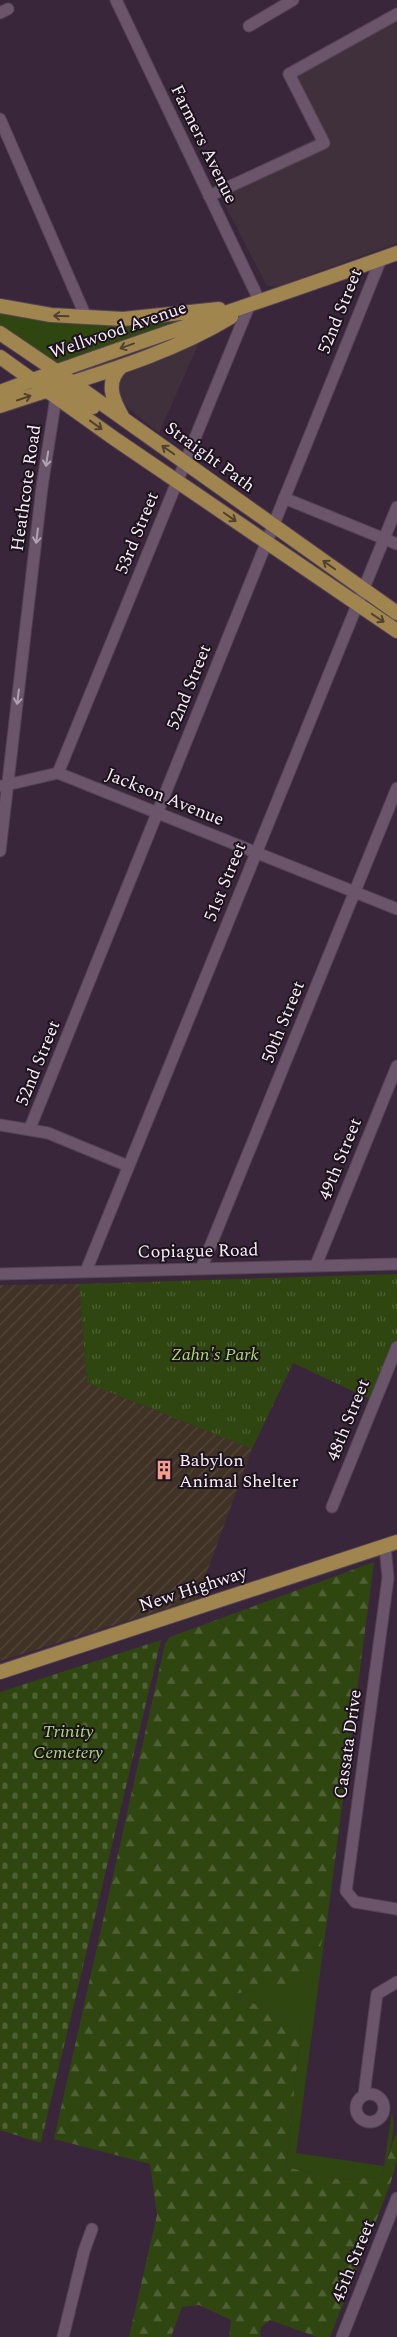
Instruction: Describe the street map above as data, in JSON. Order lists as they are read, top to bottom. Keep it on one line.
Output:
{"streets":{"main road":["Wellwood Avenue","Straight Path","New Highway"],"street":["Farmers Avenue","52nd Street","Heathcote Road","53rd Street","Jackson Avenue","51st Street","50th Street","49th Street","Copiague Road","48th Street","Cassata Drive","45th Street"]},"crossings":[["Farmers Avenue","Wellwood Avenue"],["Farmers Avenue","53rd Street"],["52nd Street","Wellwood Avenue"],["52nd Street","Straight Path"],["52nd Street","Jackson Avenue"],["Wellwood Avenue","Straight Path"],["Wellwood Avenue","Heathcote Road"],["Wellwood Avenue","53rd Street"],["Straight Path","Heathcote Road"],["Straight Path","53rd Street"],["Straight Path","51st Street"],["53rd Street","Jackson Avenue"],["Jackson Avenue","51st Street"],["Jackson Avenue","50th Street"],["51st Street","Copiague Road"],["50th Street","Copiague Road"],["49th Street","Copiague Road"],["New Highway","Cassata Drive"]],"one_way":["Heathcote Road"],"parks":["Zahn's Park","Trinity Cemetery"],"places":{"building":["Babylon Animal Shelter"]}}
